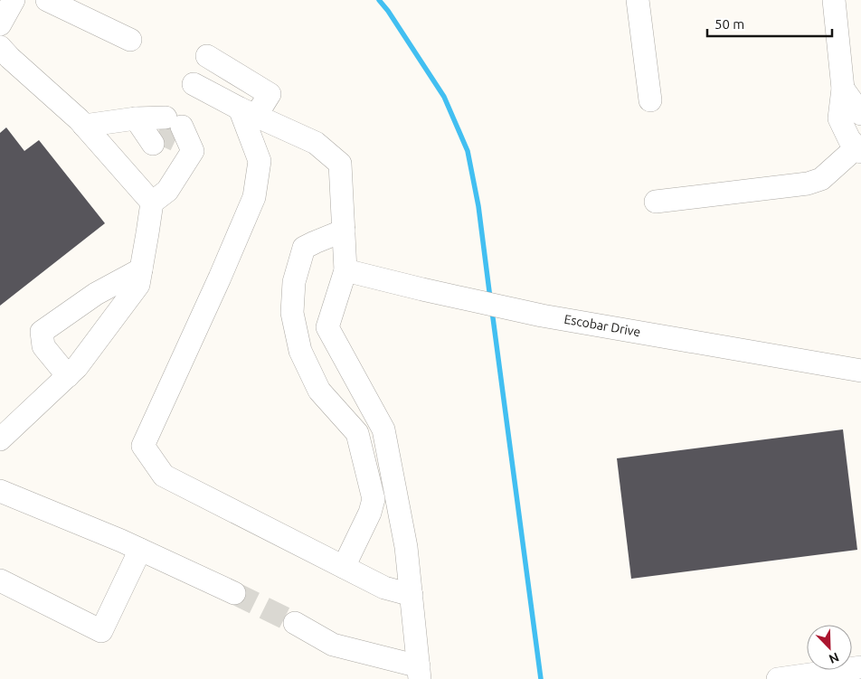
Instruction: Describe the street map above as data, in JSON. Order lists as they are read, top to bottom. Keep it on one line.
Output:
{"streets":{"street":["Escobar Drive"]},"scale_bar":"50 m","north":"bottom right"}
